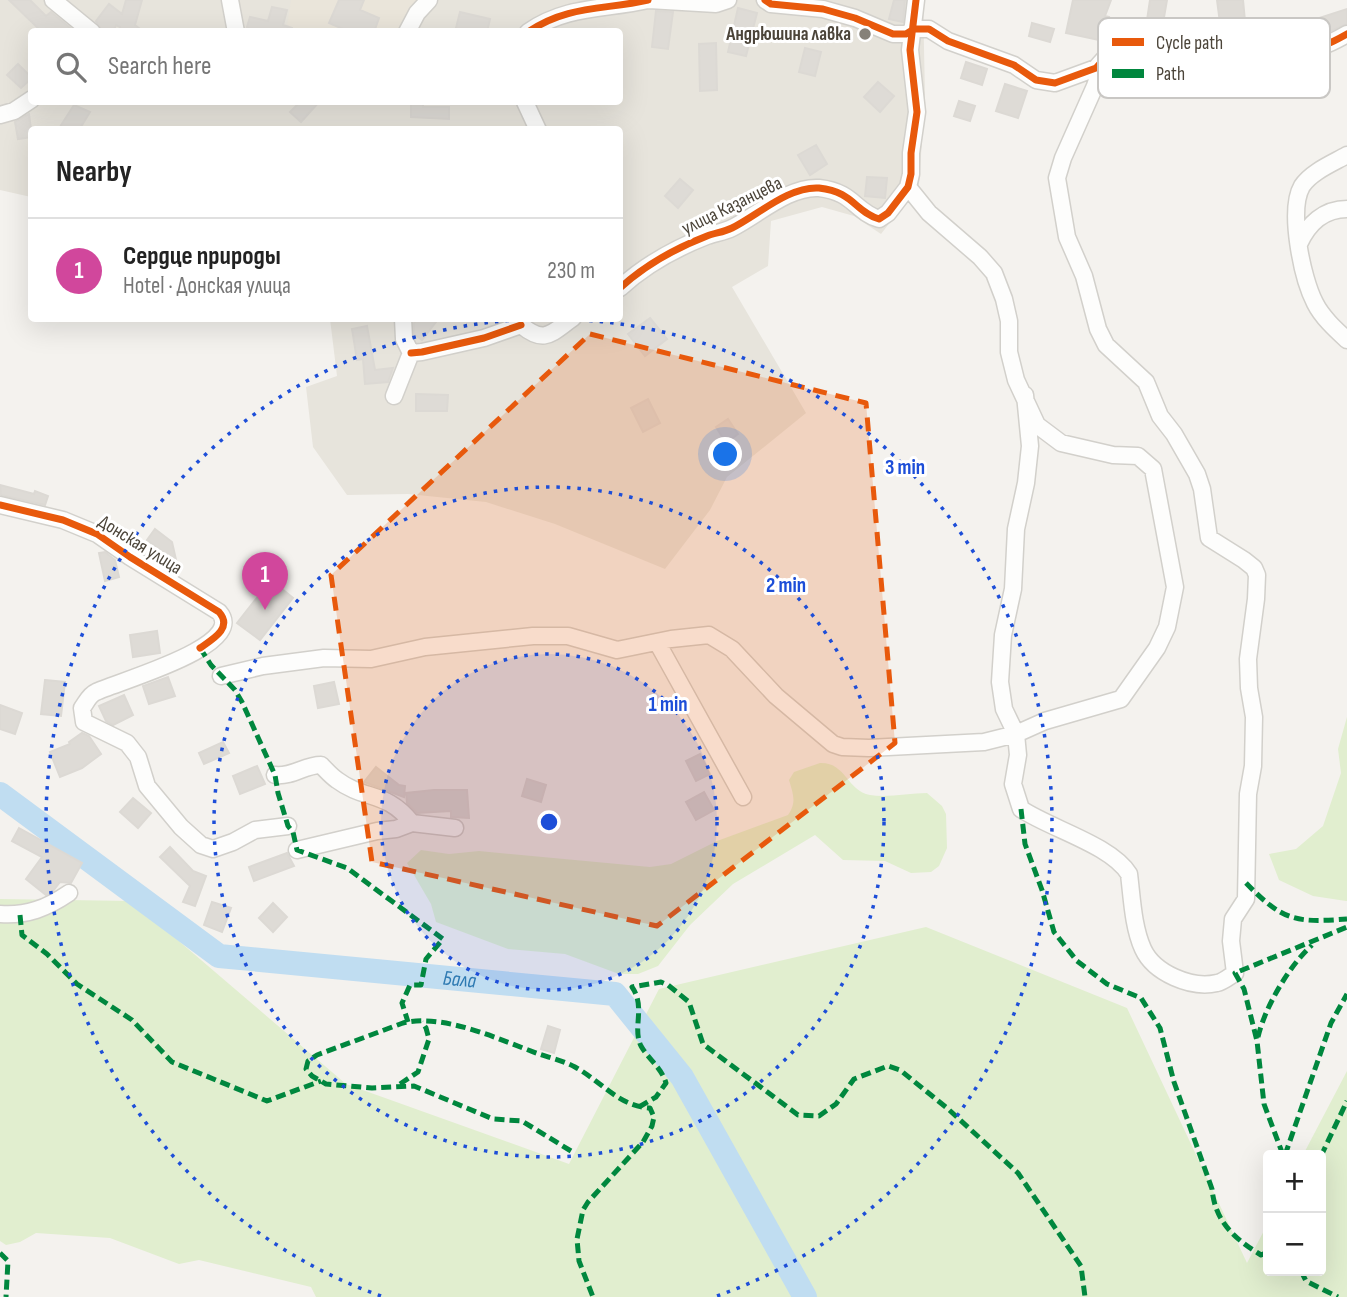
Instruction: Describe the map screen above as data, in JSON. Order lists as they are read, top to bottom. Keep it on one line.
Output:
{"streets":{"street":["улица Казанцева","Донская улица"]},"water":["Бала"],"places":["Андрюшина лавка"],"legend":["Cycle path","Path"],"page":{"search":"Search here","heading":"Nearby","list":[{"mark":"1","name":"Сердце природы","note":"Hotel · Донская улица","value":"230 m"}],"pins":"1","map_buttons":["+","−"]},"rings":["3 min","2 min","1 min"]}
